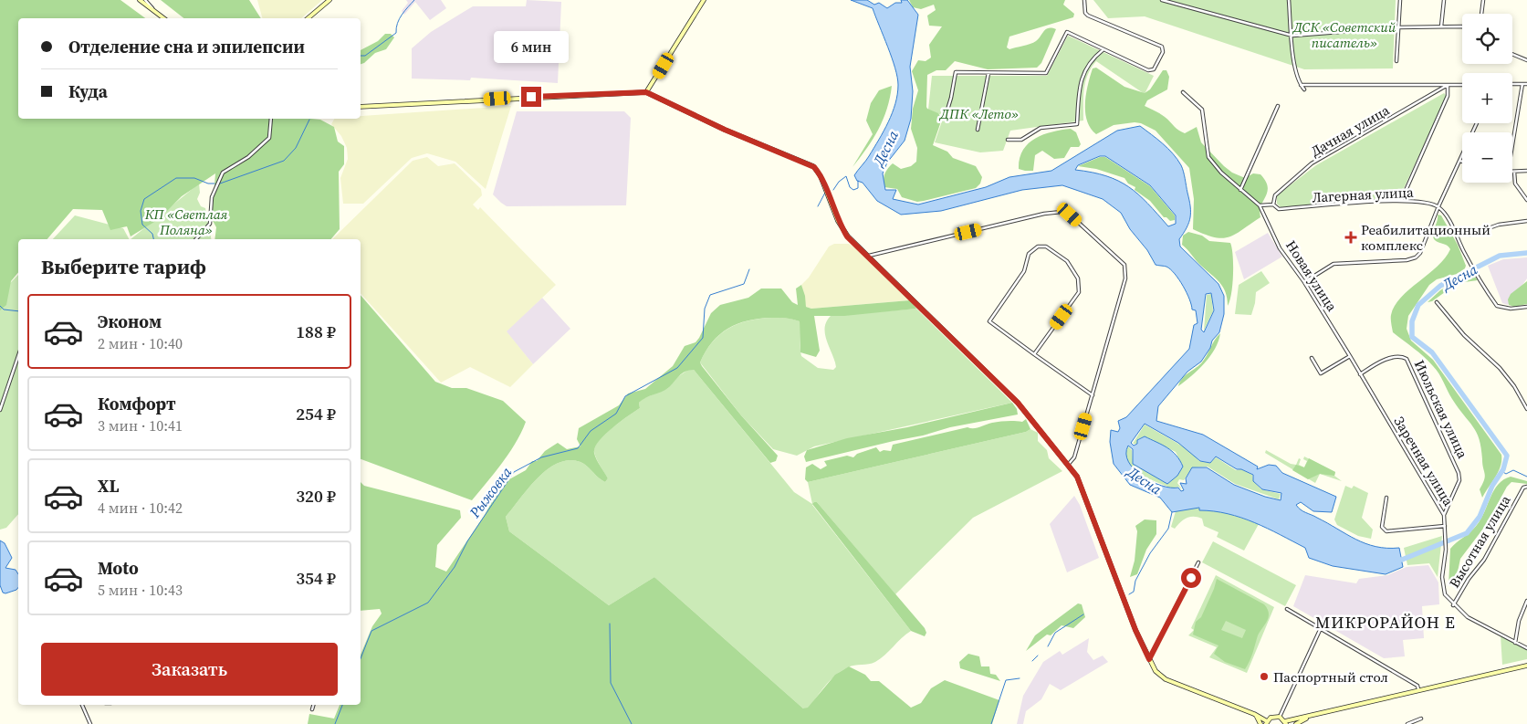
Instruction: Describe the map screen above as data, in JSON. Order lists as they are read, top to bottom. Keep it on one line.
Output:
{"streets":{"street":["Дачная улица","Лагерная улица","Новая улица","Июльская улица","Заречная улица","Высотная улица"]},"crossings":[["Дачная улица","Лагерная улица"],["Новая улица","Заречная улица"],["Июльская улица","Заречная улица"],["Заречная улица","Высотная улица"]],"districts":["МИКРОРАЙОН Е"],"water":["Десна","Рыжовка"],"parks":["ДСК «Советский писатель»","ДПК «Лето»","КП «Светлая Поляна»"],"places":{"health":["Реабилитационный комплекс"],"other":["Паспортный стол"]},"page":{"map_buttons":["+","−"],"banner":["Отделение сна и эпилепсии","Куда"],"bubble":"6 мин","heading":"Выберите тариф","list":[{"name":"Эконом","note":"2 мин · 10:40","value":"188 ₽"},{"name":"Комфорт","note":"3 мин · 10:41","value":"254 ₽"},{"name":"XL","note":"4 мин · 10:42","value":"320 ₽"},{"name":"Moto","note":"5 мин · 10:43","value":"354 ₽"}],"buttons":"Заказать"}}
